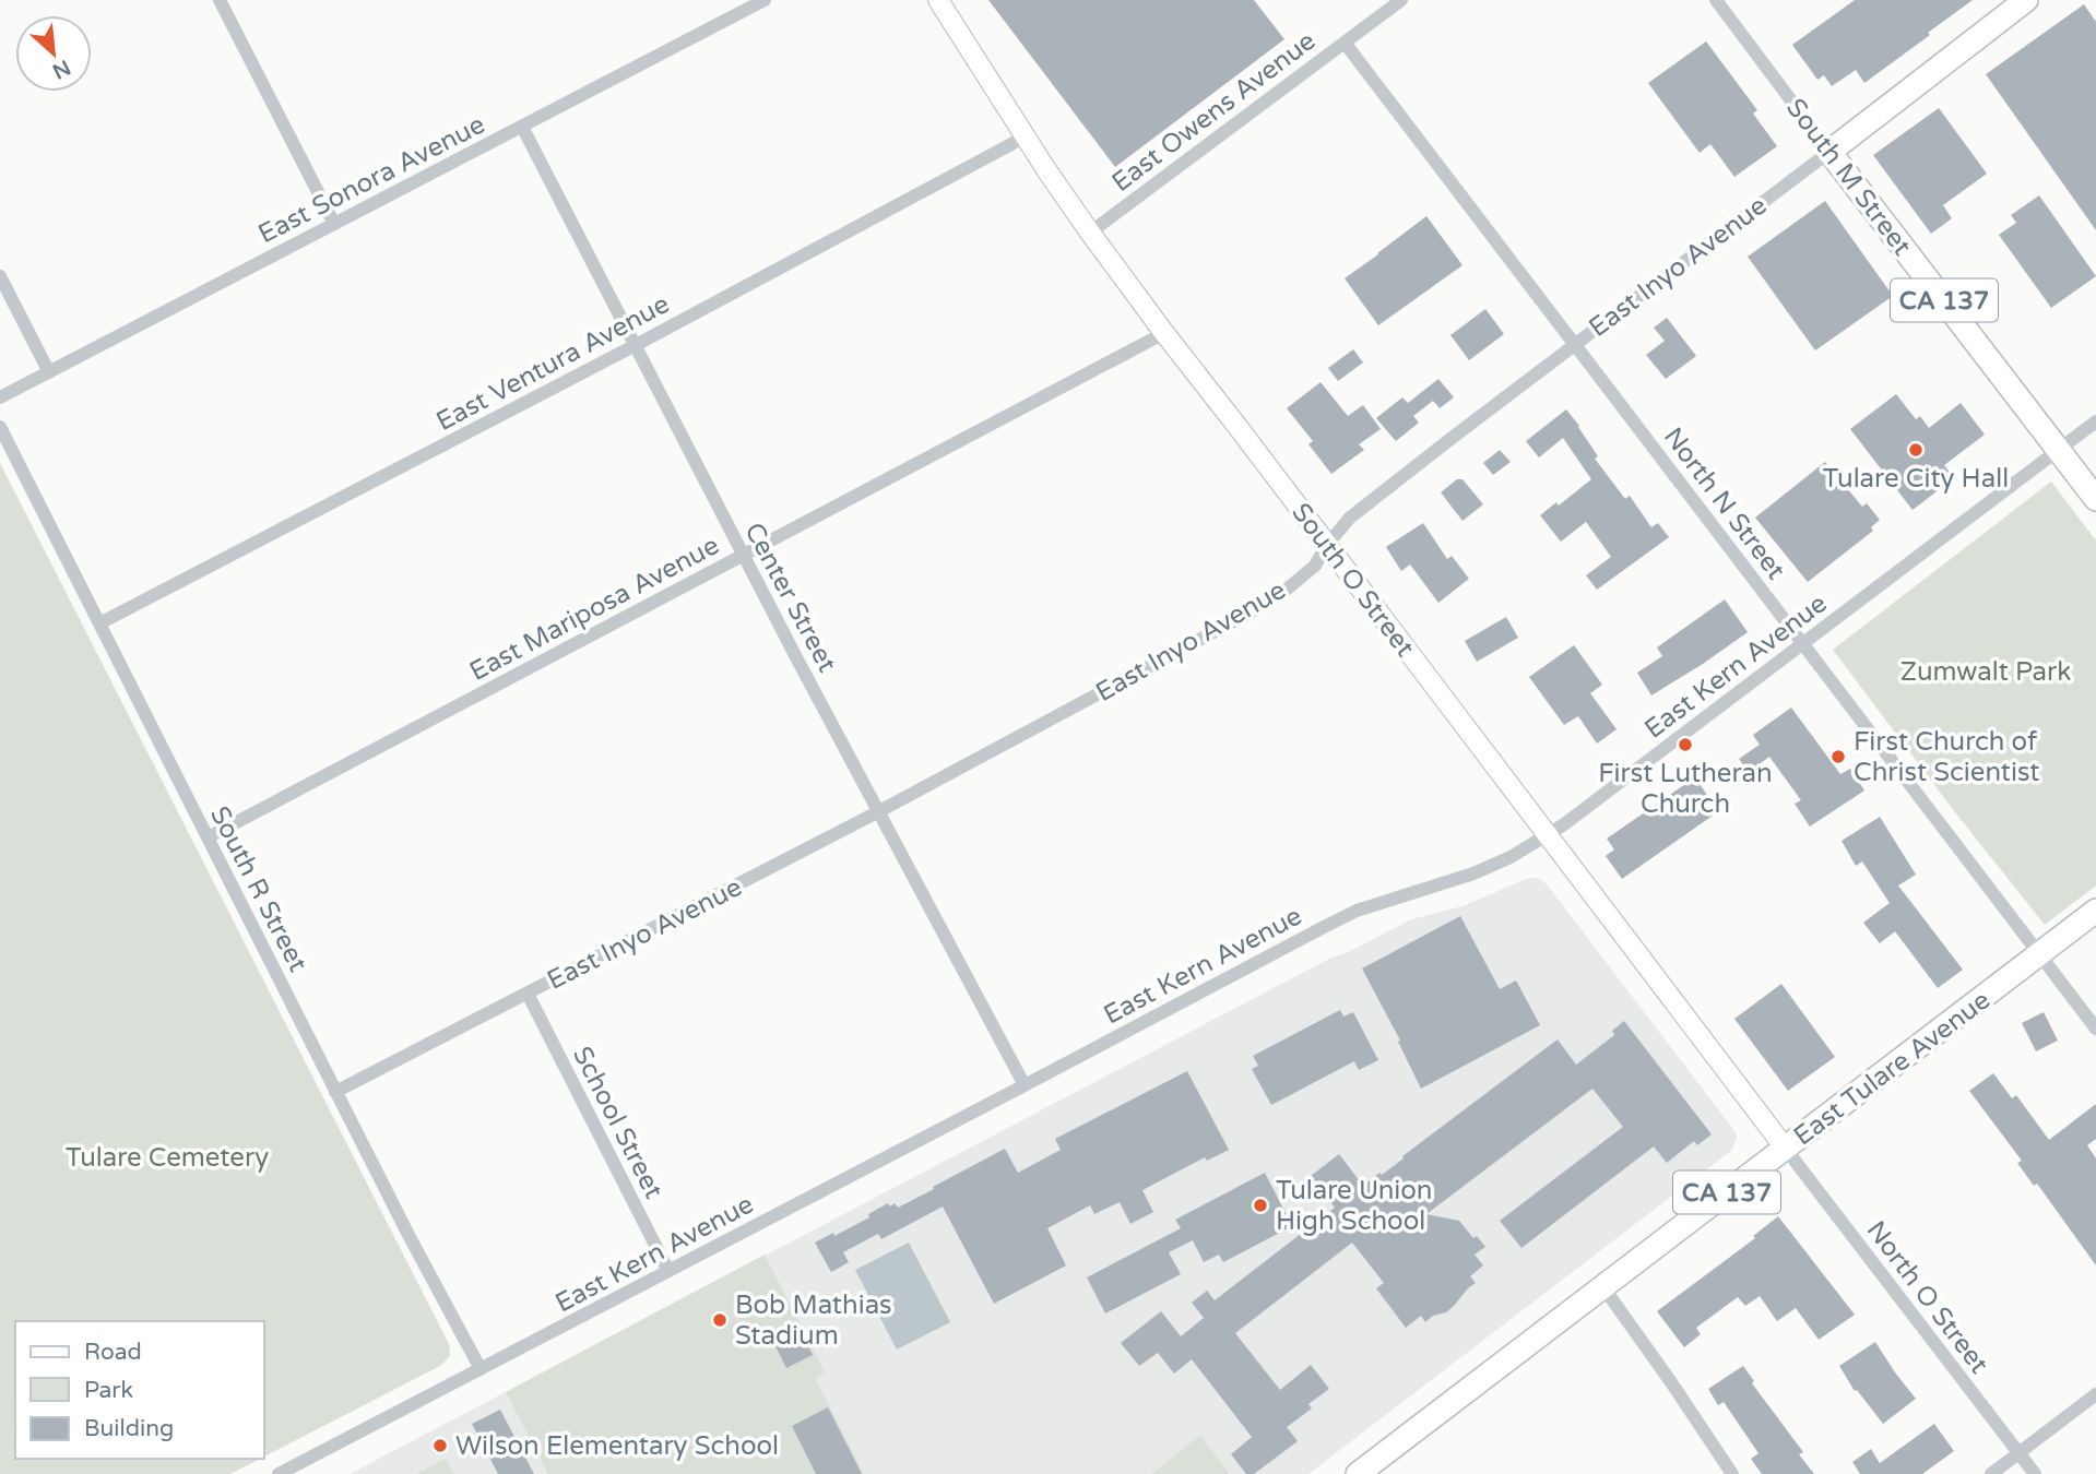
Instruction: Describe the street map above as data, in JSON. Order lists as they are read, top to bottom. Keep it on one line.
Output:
{"streets":{"main road":["South M Street","East Inyo Avenue","CA 137","South O Street","East Tulare Avenue"],"street":["East Owens Avenue","East Sonora Avenue","East Ventura Avenue","North N Street","Center Street","East Mariposa Avenue","East Kern Avenue","South R Street","School Street","North O Street"]},"crossings":[["East Owens Avenue","North N Street"],["East Owens Avenue","South O Street"],["South M Street","East Inyo Avenue"],["South M Street","East Kern Avenue"],["East Sonora Avenue","Center Street"],["East Inyo Avenue","North N Street"],["East Inyo Avenue","South O Street"],["East Inyo Avenue","Center Street"],["East Inyo Avenue","South R Street"],["East Inyo Avenue","School Street"],["East Ventura Avenue","South O Street"],["East Ventura Avenue","Center Street"],["East Ventura Avenue","South R Street"],["North N Street","East Kern Avenue"],["North N Street","East Tulare Avenue"],["South O Street","East Mariposa Avenue"],["South O Street","East Kern Avenue"],["South O Street","East Tulare Avenue"],["South O Street","North O Street"],["Center Street","East Mariposa Avenue"],["Center Street","East Kern Avenue"],["East Mariposa Avenue","South R Street"],["East Kern Avenue","South R Street"],["East Kern Avenue","School Street"],["East Tulare Avenue","North O Street"]],"parks":["Zumwalt Park","Tulare Cemetery"],"places":["Tulare City Hall","First Lutheran Church","First Church of Christ Scientist","Tulare Union High School","Bob Mathias Stadium","Wilson Elementary School"],"legend":["Road","Park","Building"],"north":"bottom right"}
